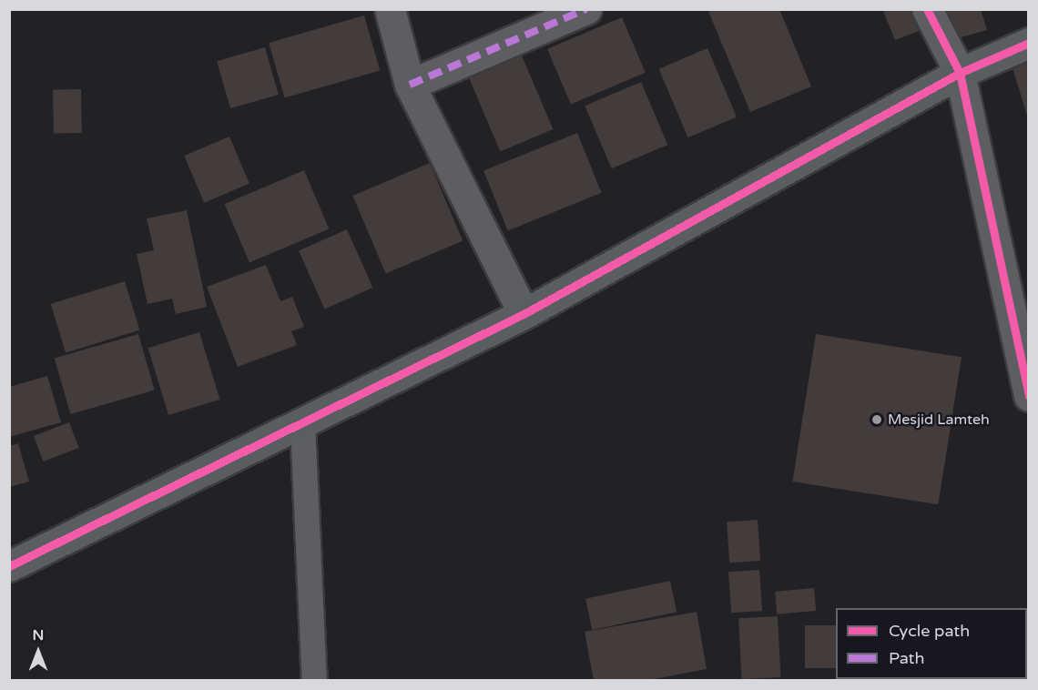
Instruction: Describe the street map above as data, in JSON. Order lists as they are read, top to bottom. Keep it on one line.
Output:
{"places":["Mesjid Lamteh"],"legend":["Cycle path","Path"],"north":"top"}
